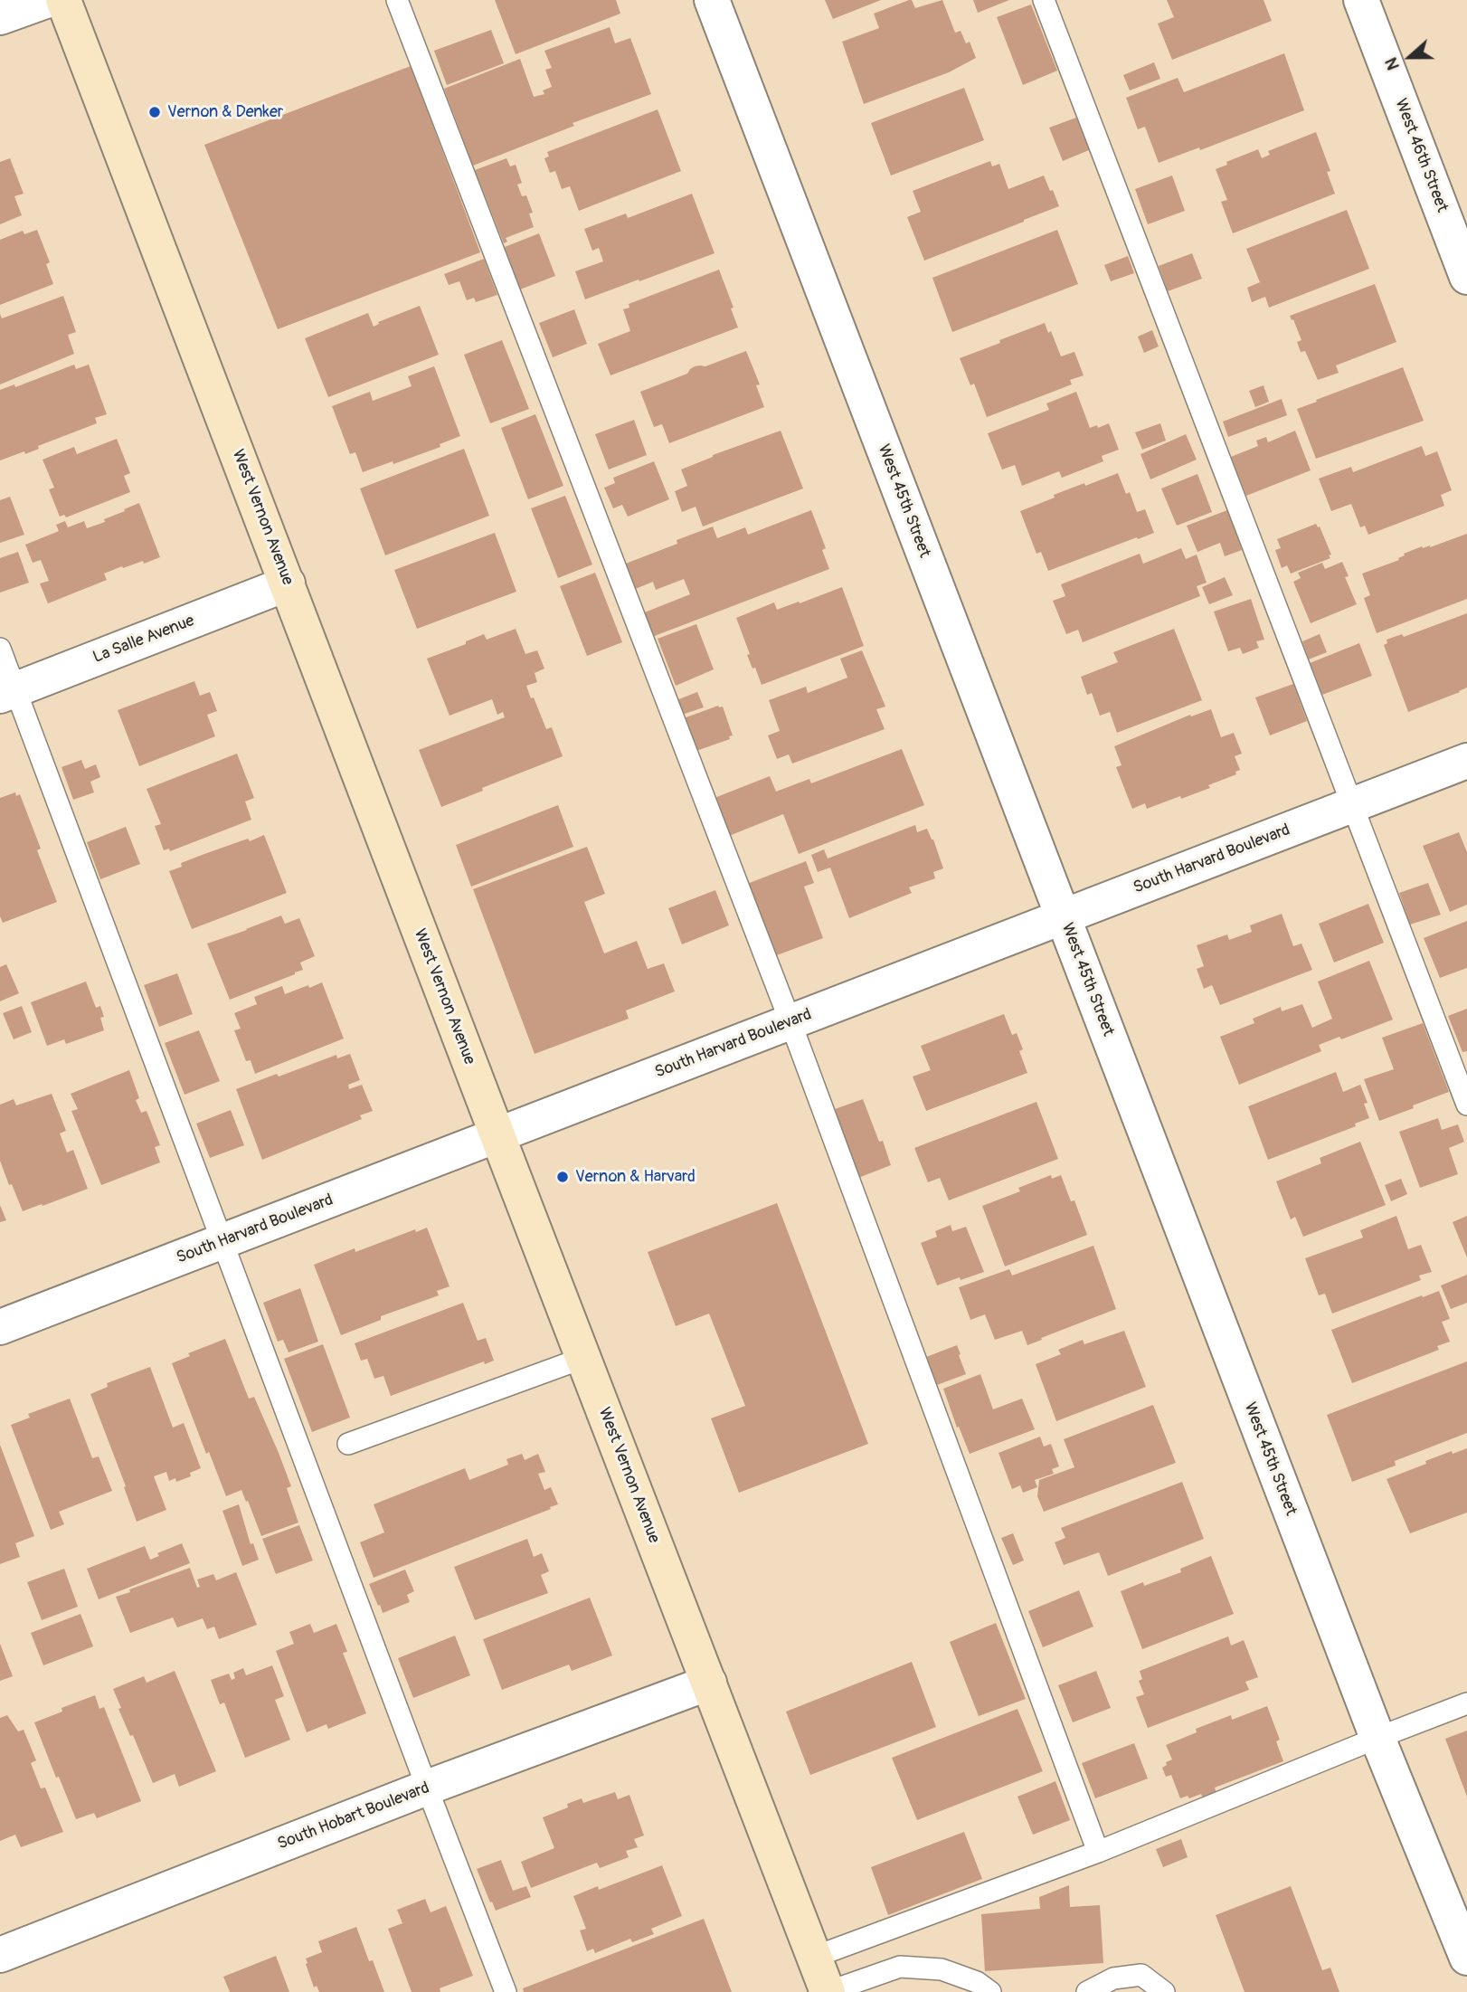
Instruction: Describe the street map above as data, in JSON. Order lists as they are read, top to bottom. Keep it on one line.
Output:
{"streets":{"main road":["West Vernon Avenue"],"street":["West 46th Street","West 45th Street","La Salle Avenue","South Harvard Boulevard","South Hobart Boulevard"]},"crossings":[["West 45th Street","South Harvard Boulevard"],["West Vernon Avenue","La Salle Avenue"],["West Vernon Avenue","South Harvard Boulevard"],["West Vernon Avenue","South Hobart Boulevard"]],"places":["Vernon & Denker","Vernon & Harvard"],"north":"left"}
